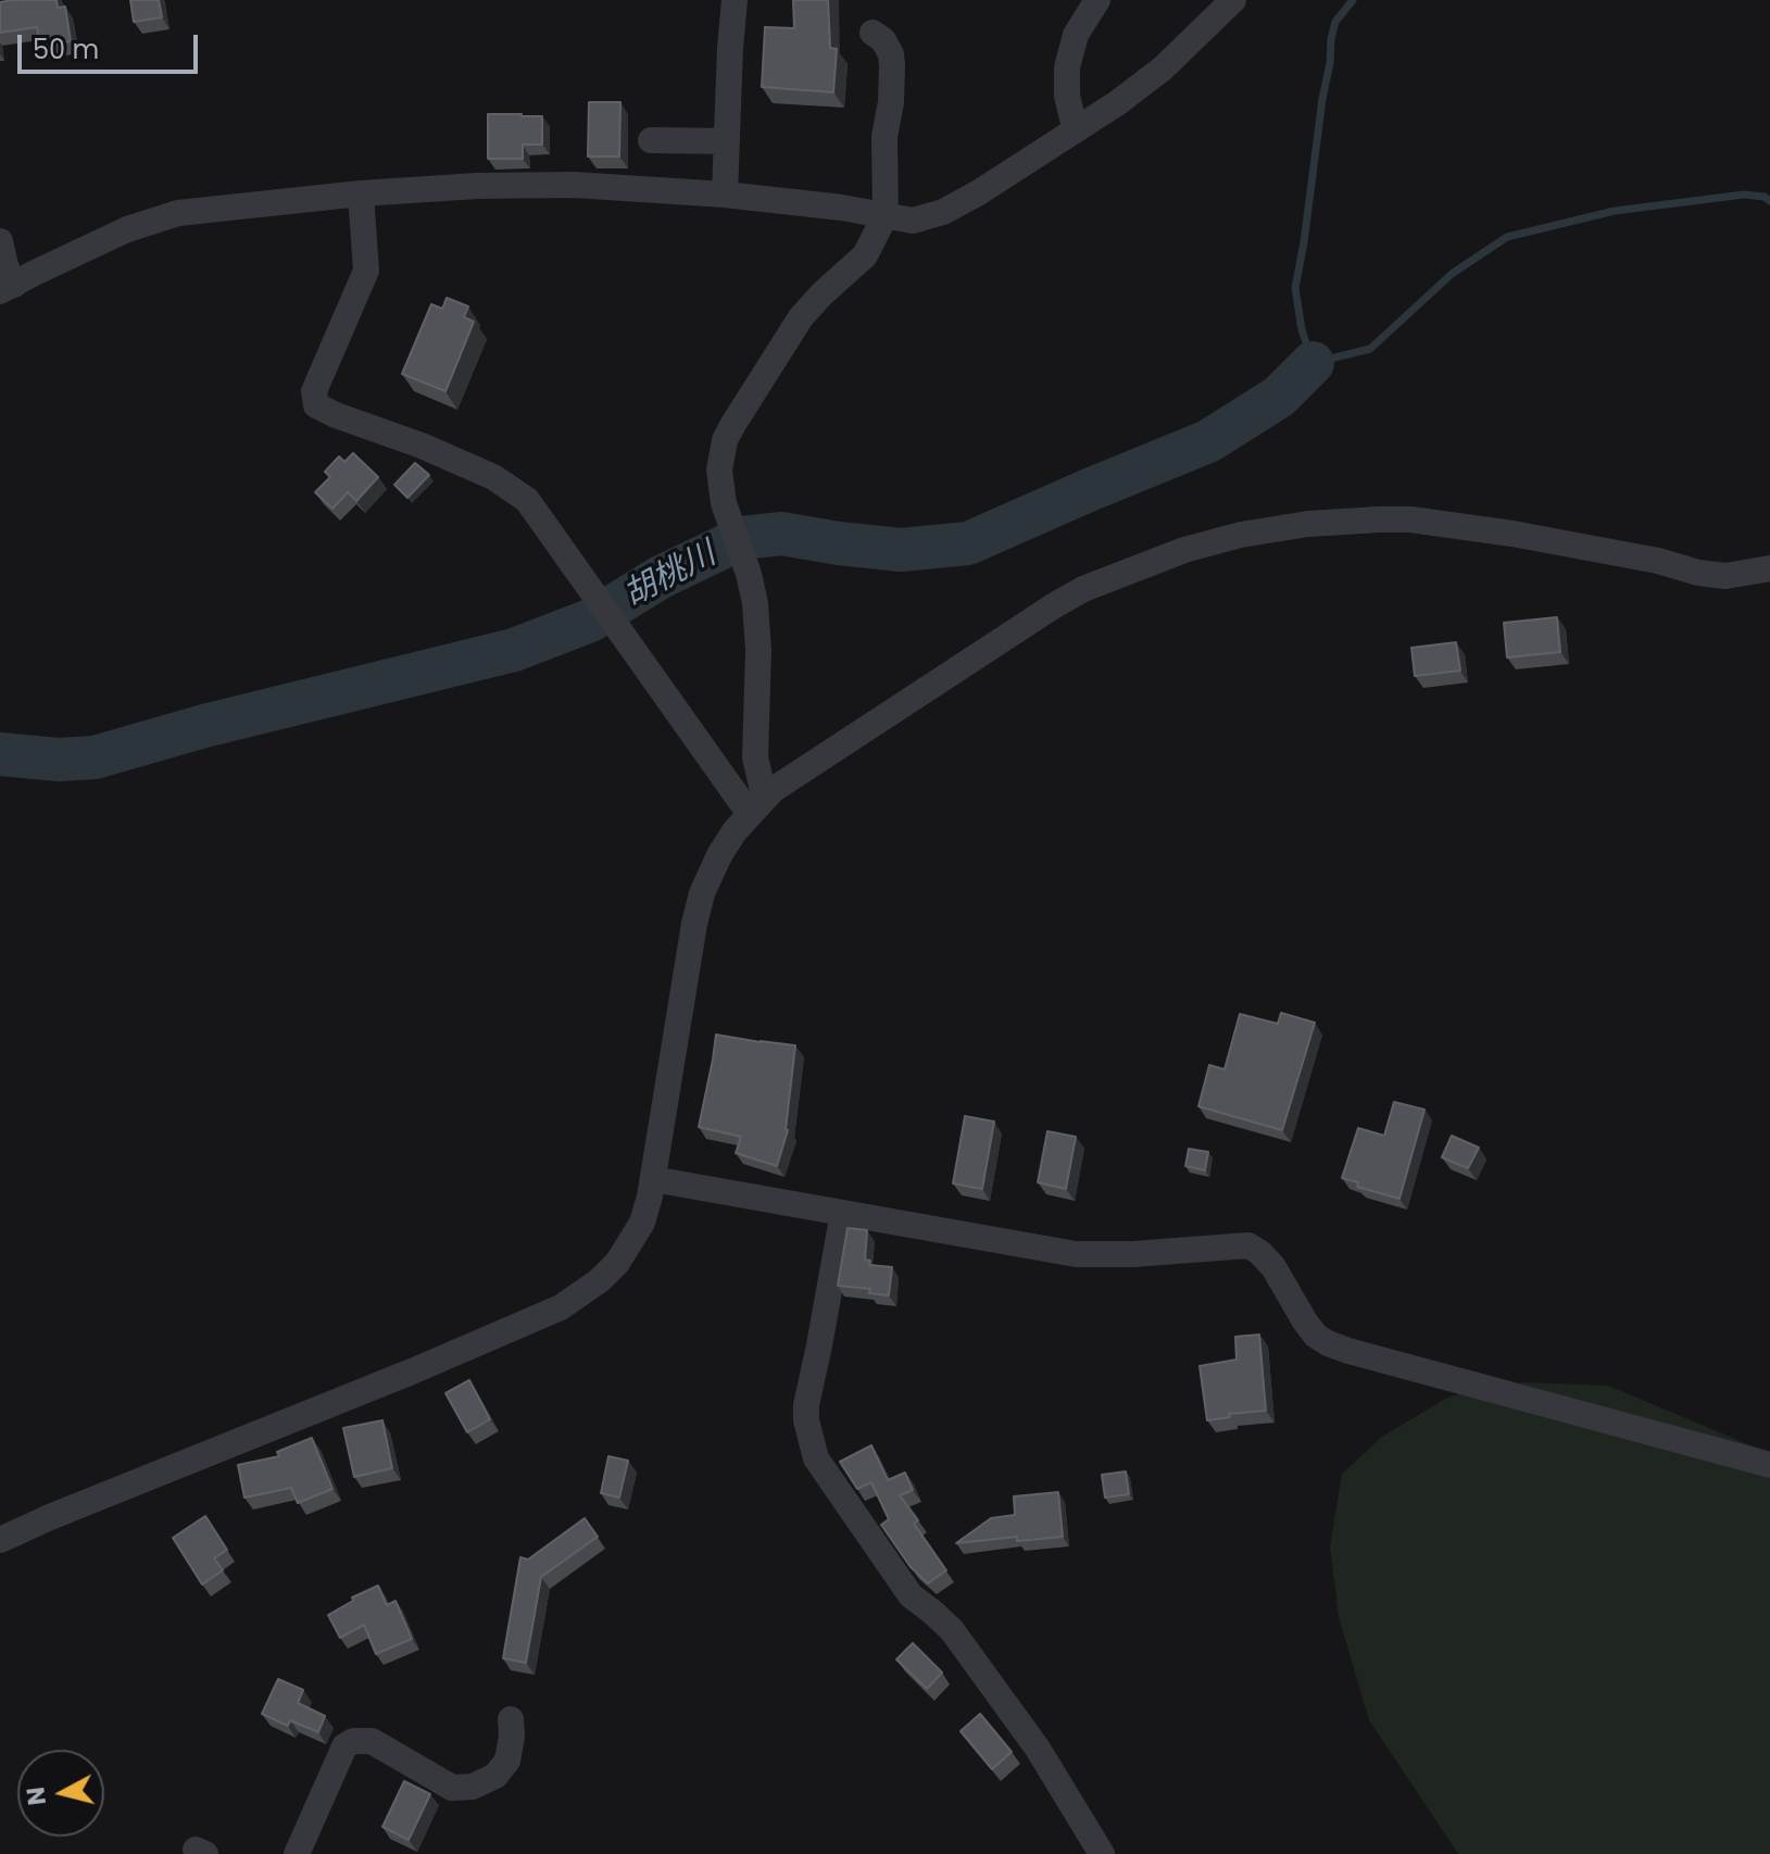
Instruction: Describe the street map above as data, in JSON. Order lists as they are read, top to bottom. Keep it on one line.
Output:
{"water":["胡桃川"],"scale_bar":"50 m","north":"left"}
